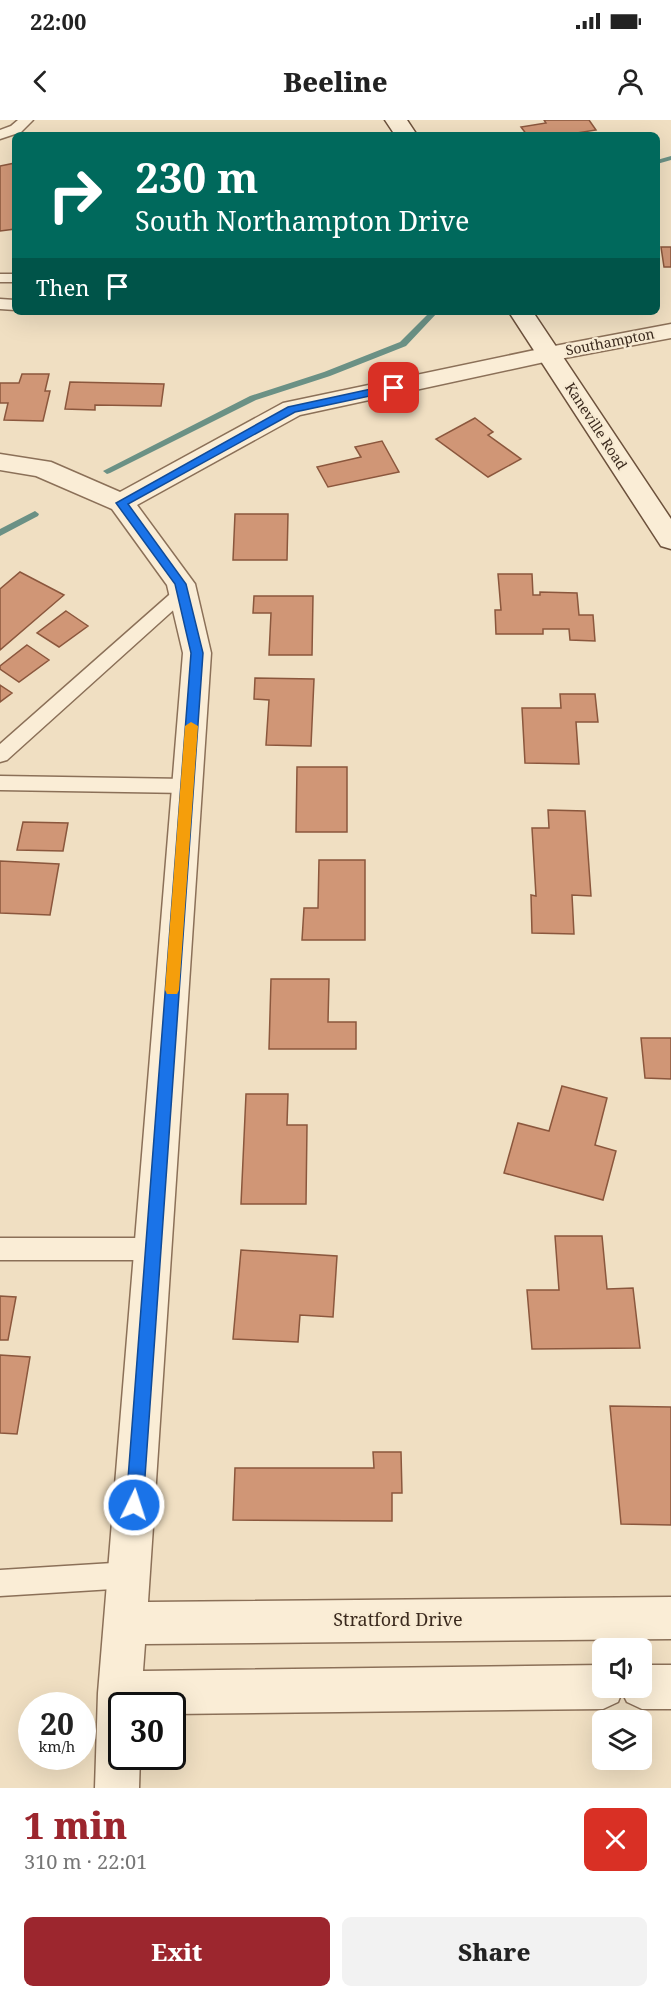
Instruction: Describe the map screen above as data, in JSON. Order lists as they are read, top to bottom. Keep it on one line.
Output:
{"streets":{"street":["Southampton","Kaneville Road","Stratford Drive"]},"crossings":[["Southampton","Kaneville Road"]],"page":{"status":"22:00","header":"Beeline","turn":["230 m","South Northampton Drive"],"then":"Then","speed":"20 km/h","limit":"30","heading":["1 min","310 m · 22:01"],"buttons":["Exit","Share"]}}
